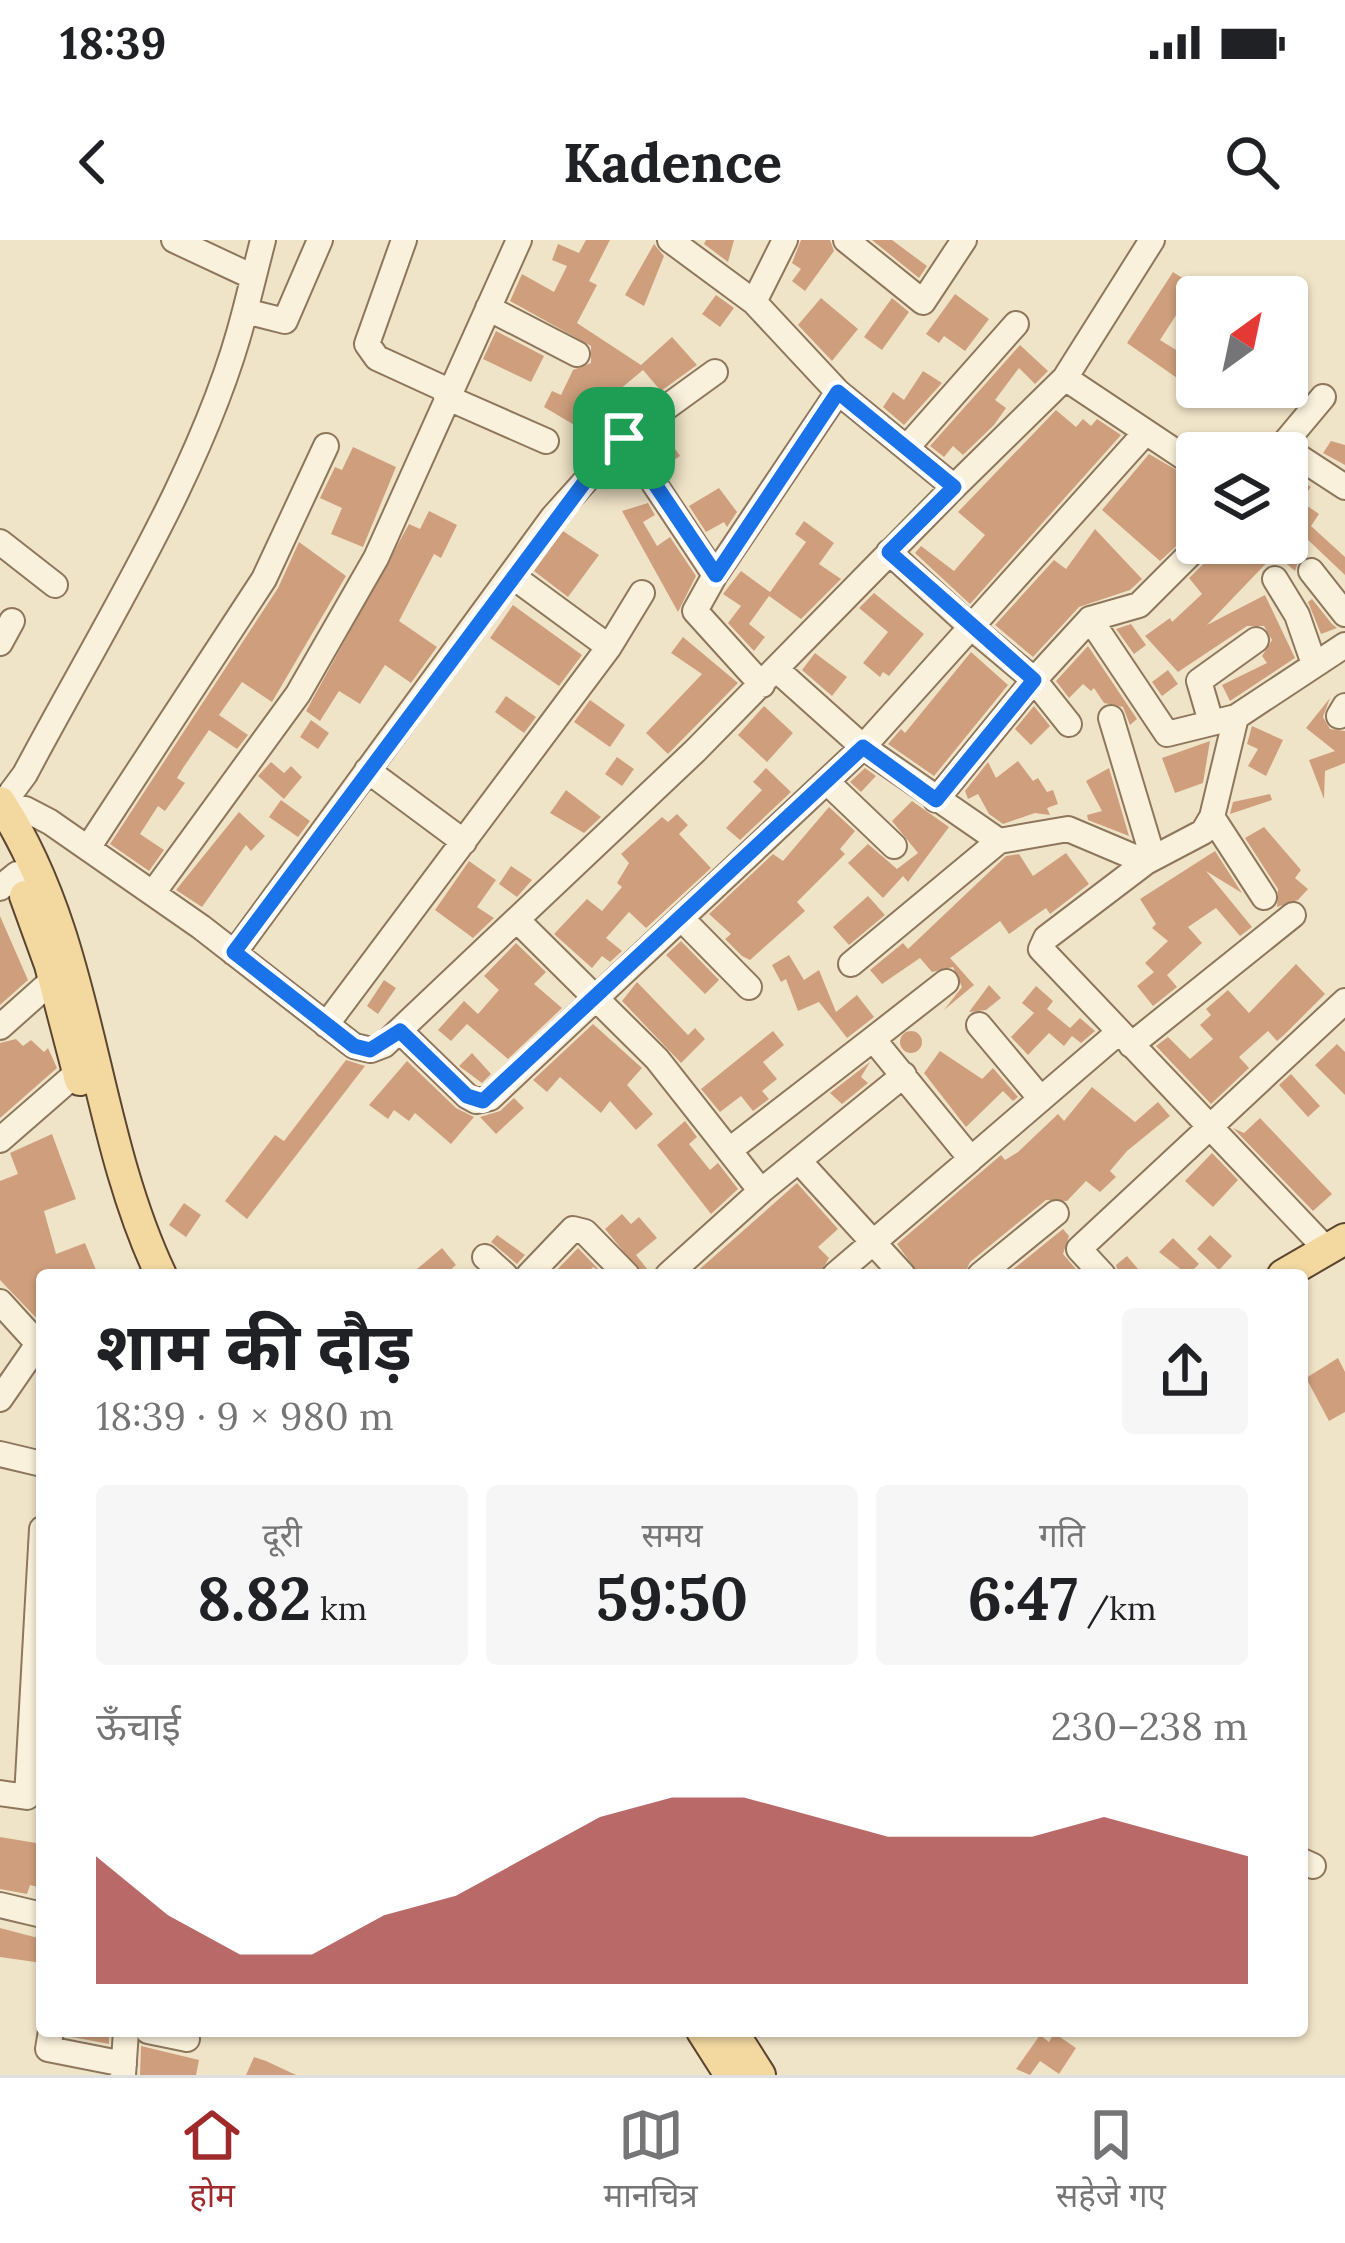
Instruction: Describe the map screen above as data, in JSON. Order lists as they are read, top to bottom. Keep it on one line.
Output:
{"north":"top right","page":{"status":"18:39","header":"Kadence","heading":["शाम की दौड़","18:39 · 9 × 980 m"],"stats":[["दूरी","8.82 km"],["समय","59:50"],["गति","6:47 /km"]],"chart":["ऊँचाई","230–238 m"],"tabs":["होम","मानचित्र","सहेजे गए"]}}
